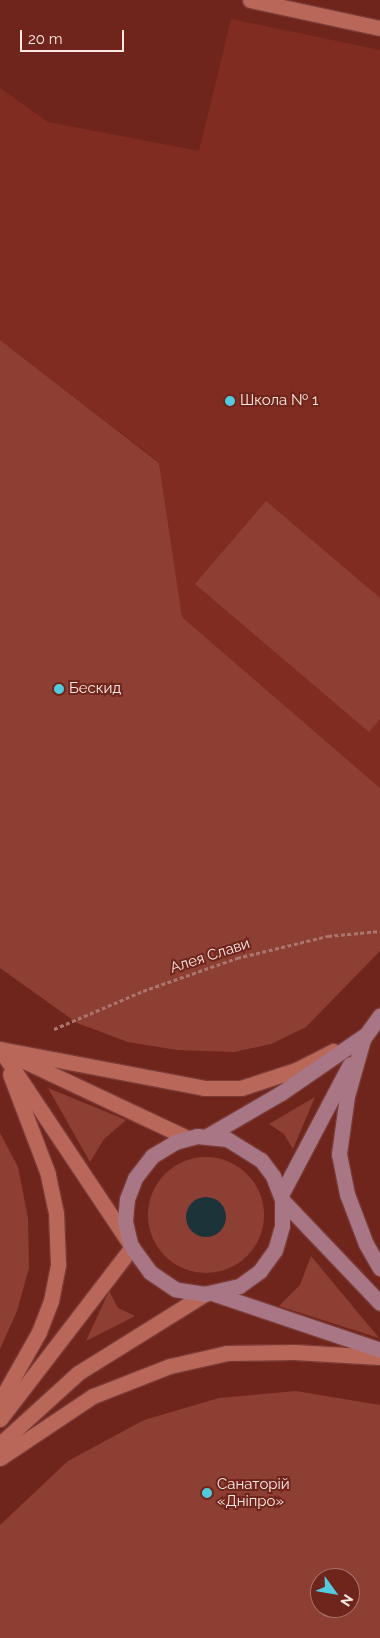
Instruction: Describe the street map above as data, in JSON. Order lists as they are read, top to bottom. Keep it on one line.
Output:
{"streets":{"path":["Алея Слави"]},"places":["Школа № 1","Бескид","Санаторій «Дніпро»"],"scale_bar":"20 m","north":"bottom right"}
